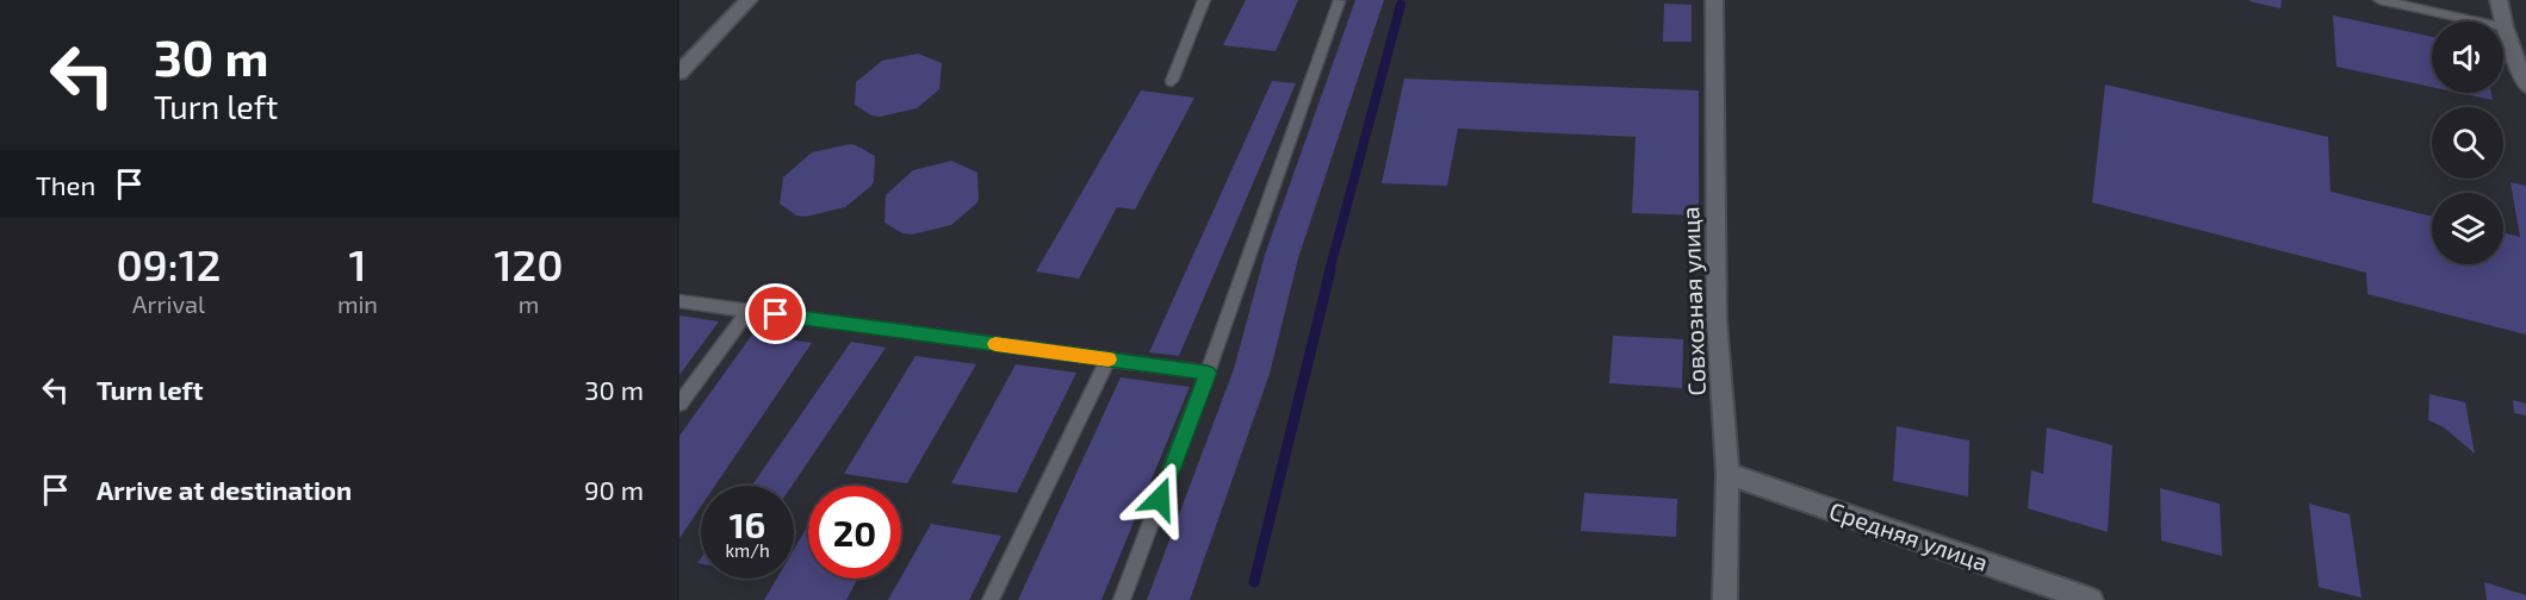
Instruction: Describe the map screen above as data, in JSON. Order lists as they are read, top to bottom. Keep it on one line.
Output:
{"streets":{"street":["Совхозная улица","Средняя улица"]},"crossings":[["Совхозная улица","Средняя улица"]],"page":{"turn":["30 m","Turn left"],"then":"Then","eta":["09:12","Arrival","1","min","120","m"],"list":[{"name":"Turn left","value":"30 m"},{"name":"Arrive at destination","value":"90 m"}],"speed":"16 km/h","limit":"20"}}
